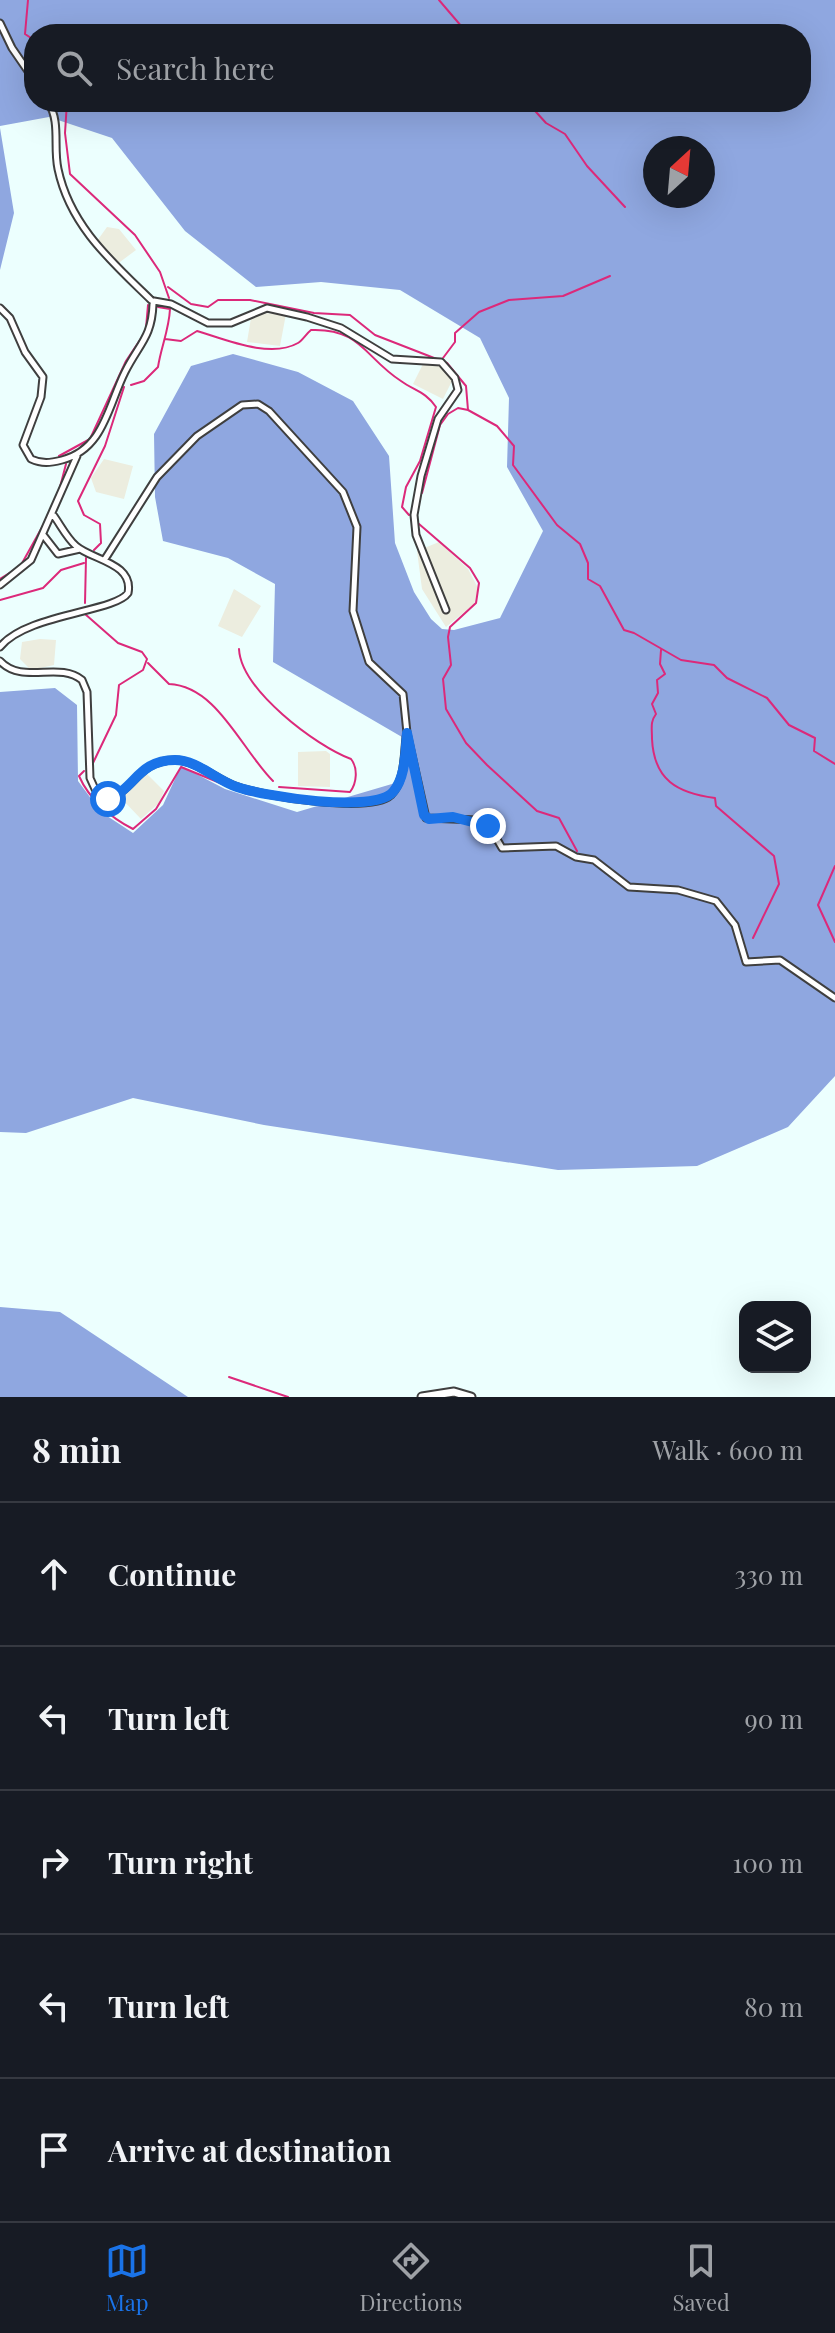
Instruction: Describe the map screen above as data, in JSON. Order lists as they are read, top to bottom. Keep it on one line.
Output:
{"north":"top right","page":{"search":"Search here","heading":["8 min","Walk · 600 m"],"list":[["Continue","330 m"],["Turn left","90 m"],["Turn right","100 m"],["Turn left","80 m"],"Arrive at destination"],"nav":["Map","Directions","Saved"]}}
